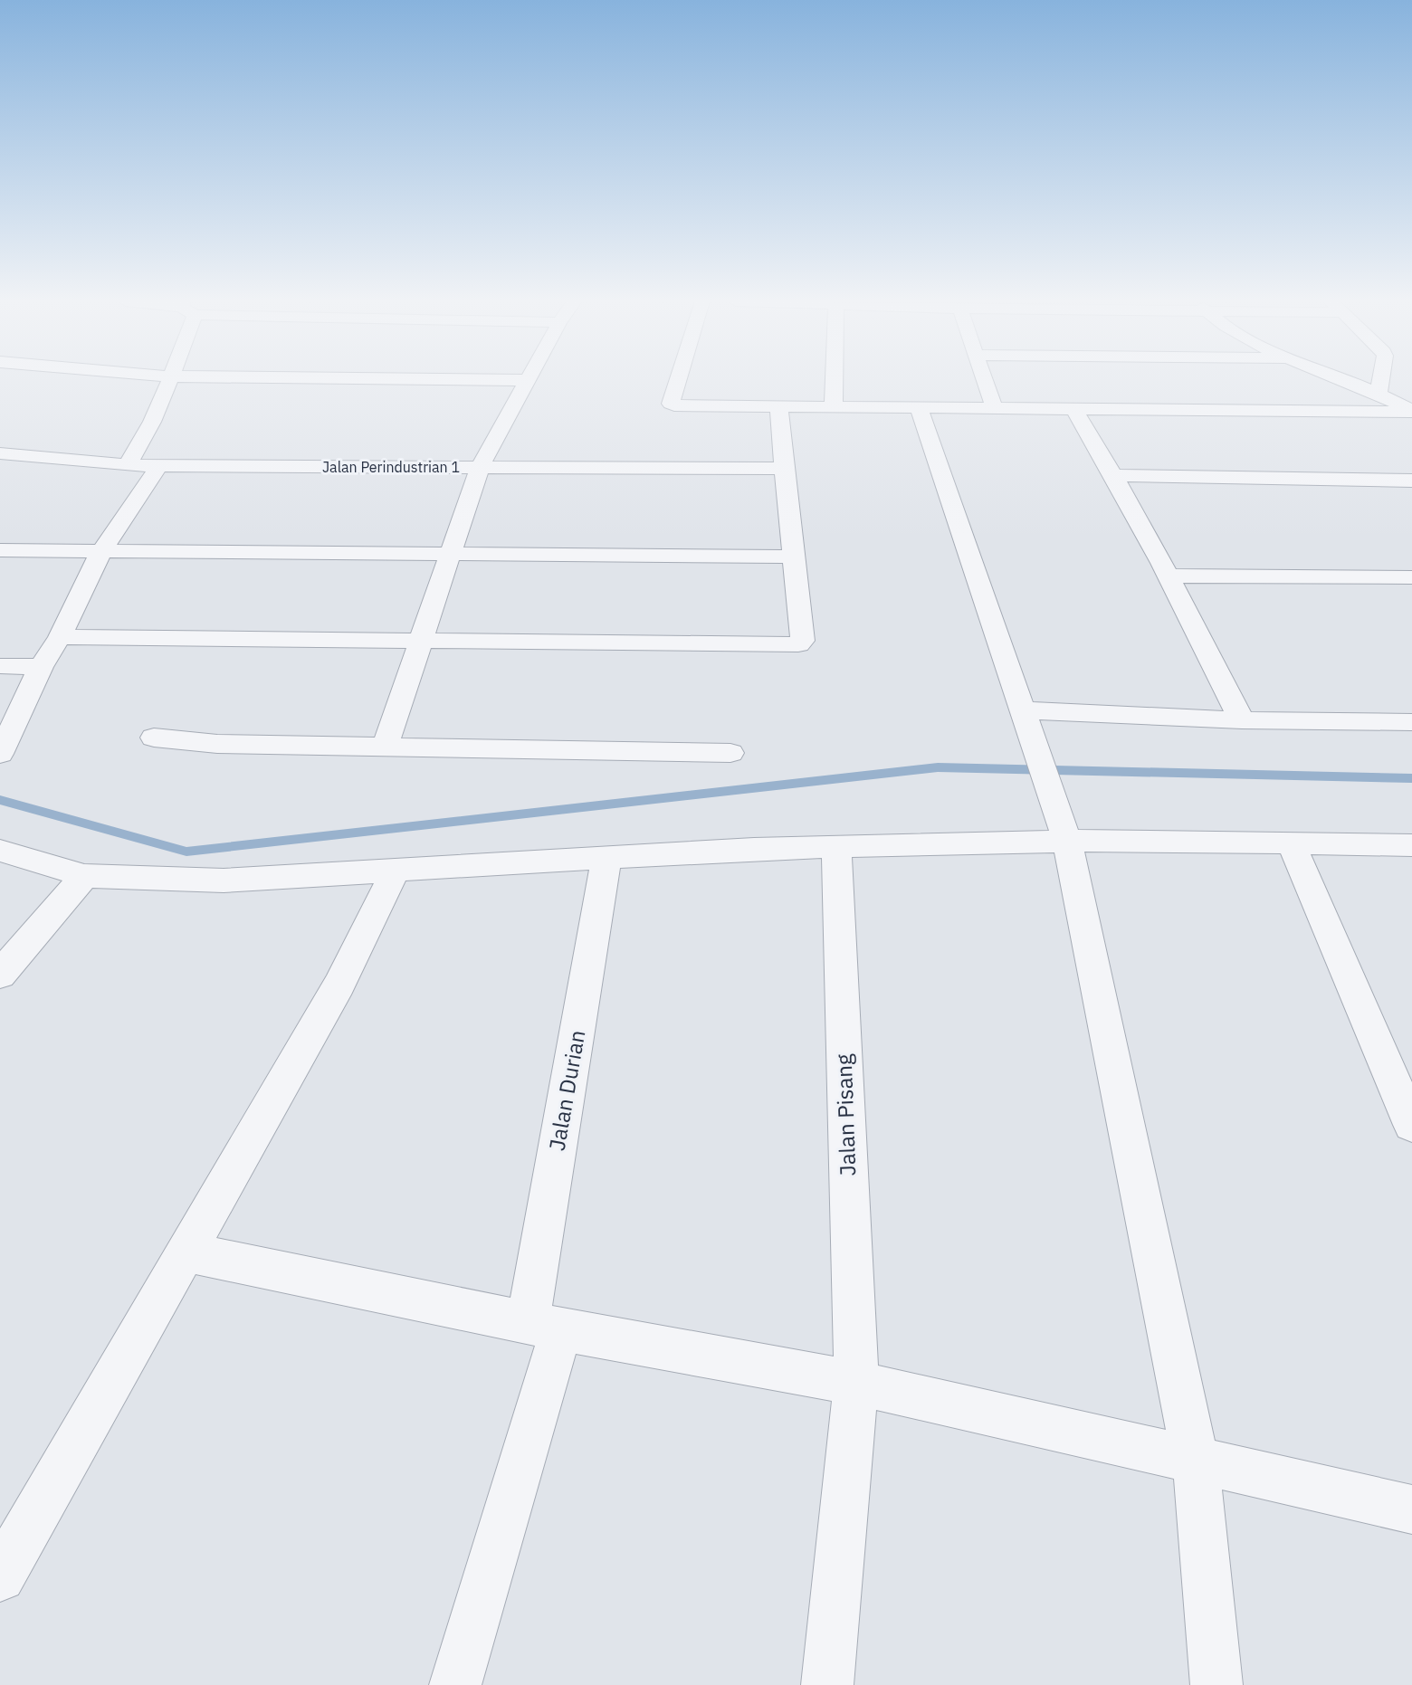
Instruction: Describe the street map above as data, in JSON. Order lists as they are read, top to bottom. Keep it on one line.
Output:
{"streets":{"street":["Jalan Perindustrian 1","Jalan Durian","Jalan Pisang"]}}
